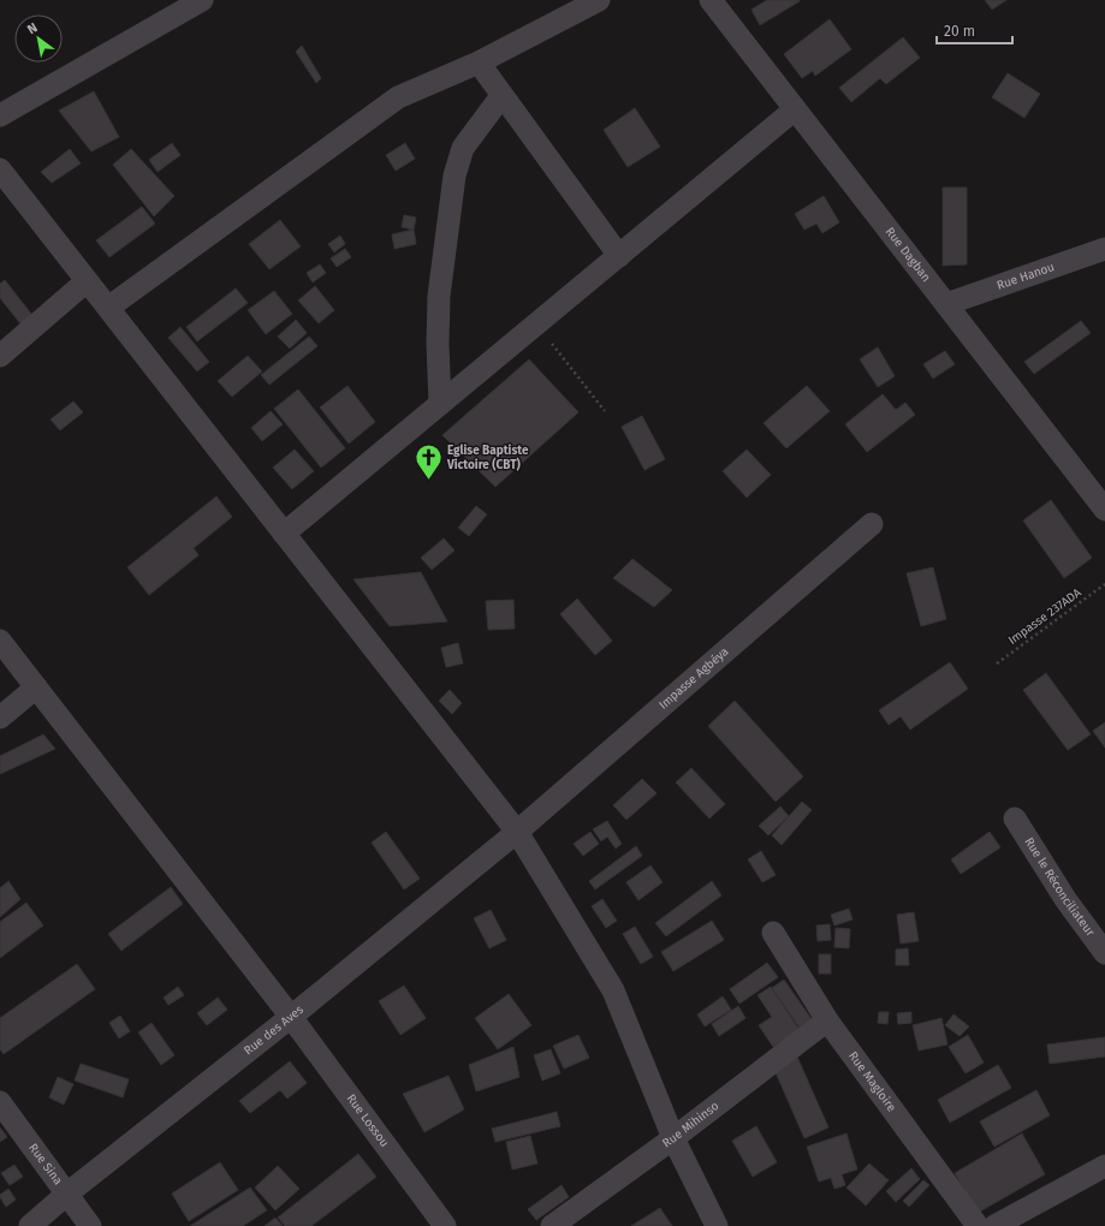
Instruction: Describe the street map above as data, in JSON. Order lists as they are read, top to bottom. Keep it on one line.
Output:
{"streets":{"street":["Rue Dagban","Rue Hanou","Impasse Agbéya","Rue le Réconciliateur","Rue des Aves","Rue Magloire","Rue Lossou","Rue Mihinso","Rue Sina"],"path":["Impasse 237ADA"]},"crossings":[["Rue Dagban","Rue Hanou"],["Impasse Agbéya","Rue des Aves"],["Rue des Aves","Rue Lossou"],["Rue des Aves","Rue Sina"],["Rue Magloire","Rue Mihinso"]],"places":{"church":["Eglise Baptiste Victoire (CBT)"]},"scale_bar":"20 m","north":"top left"}
